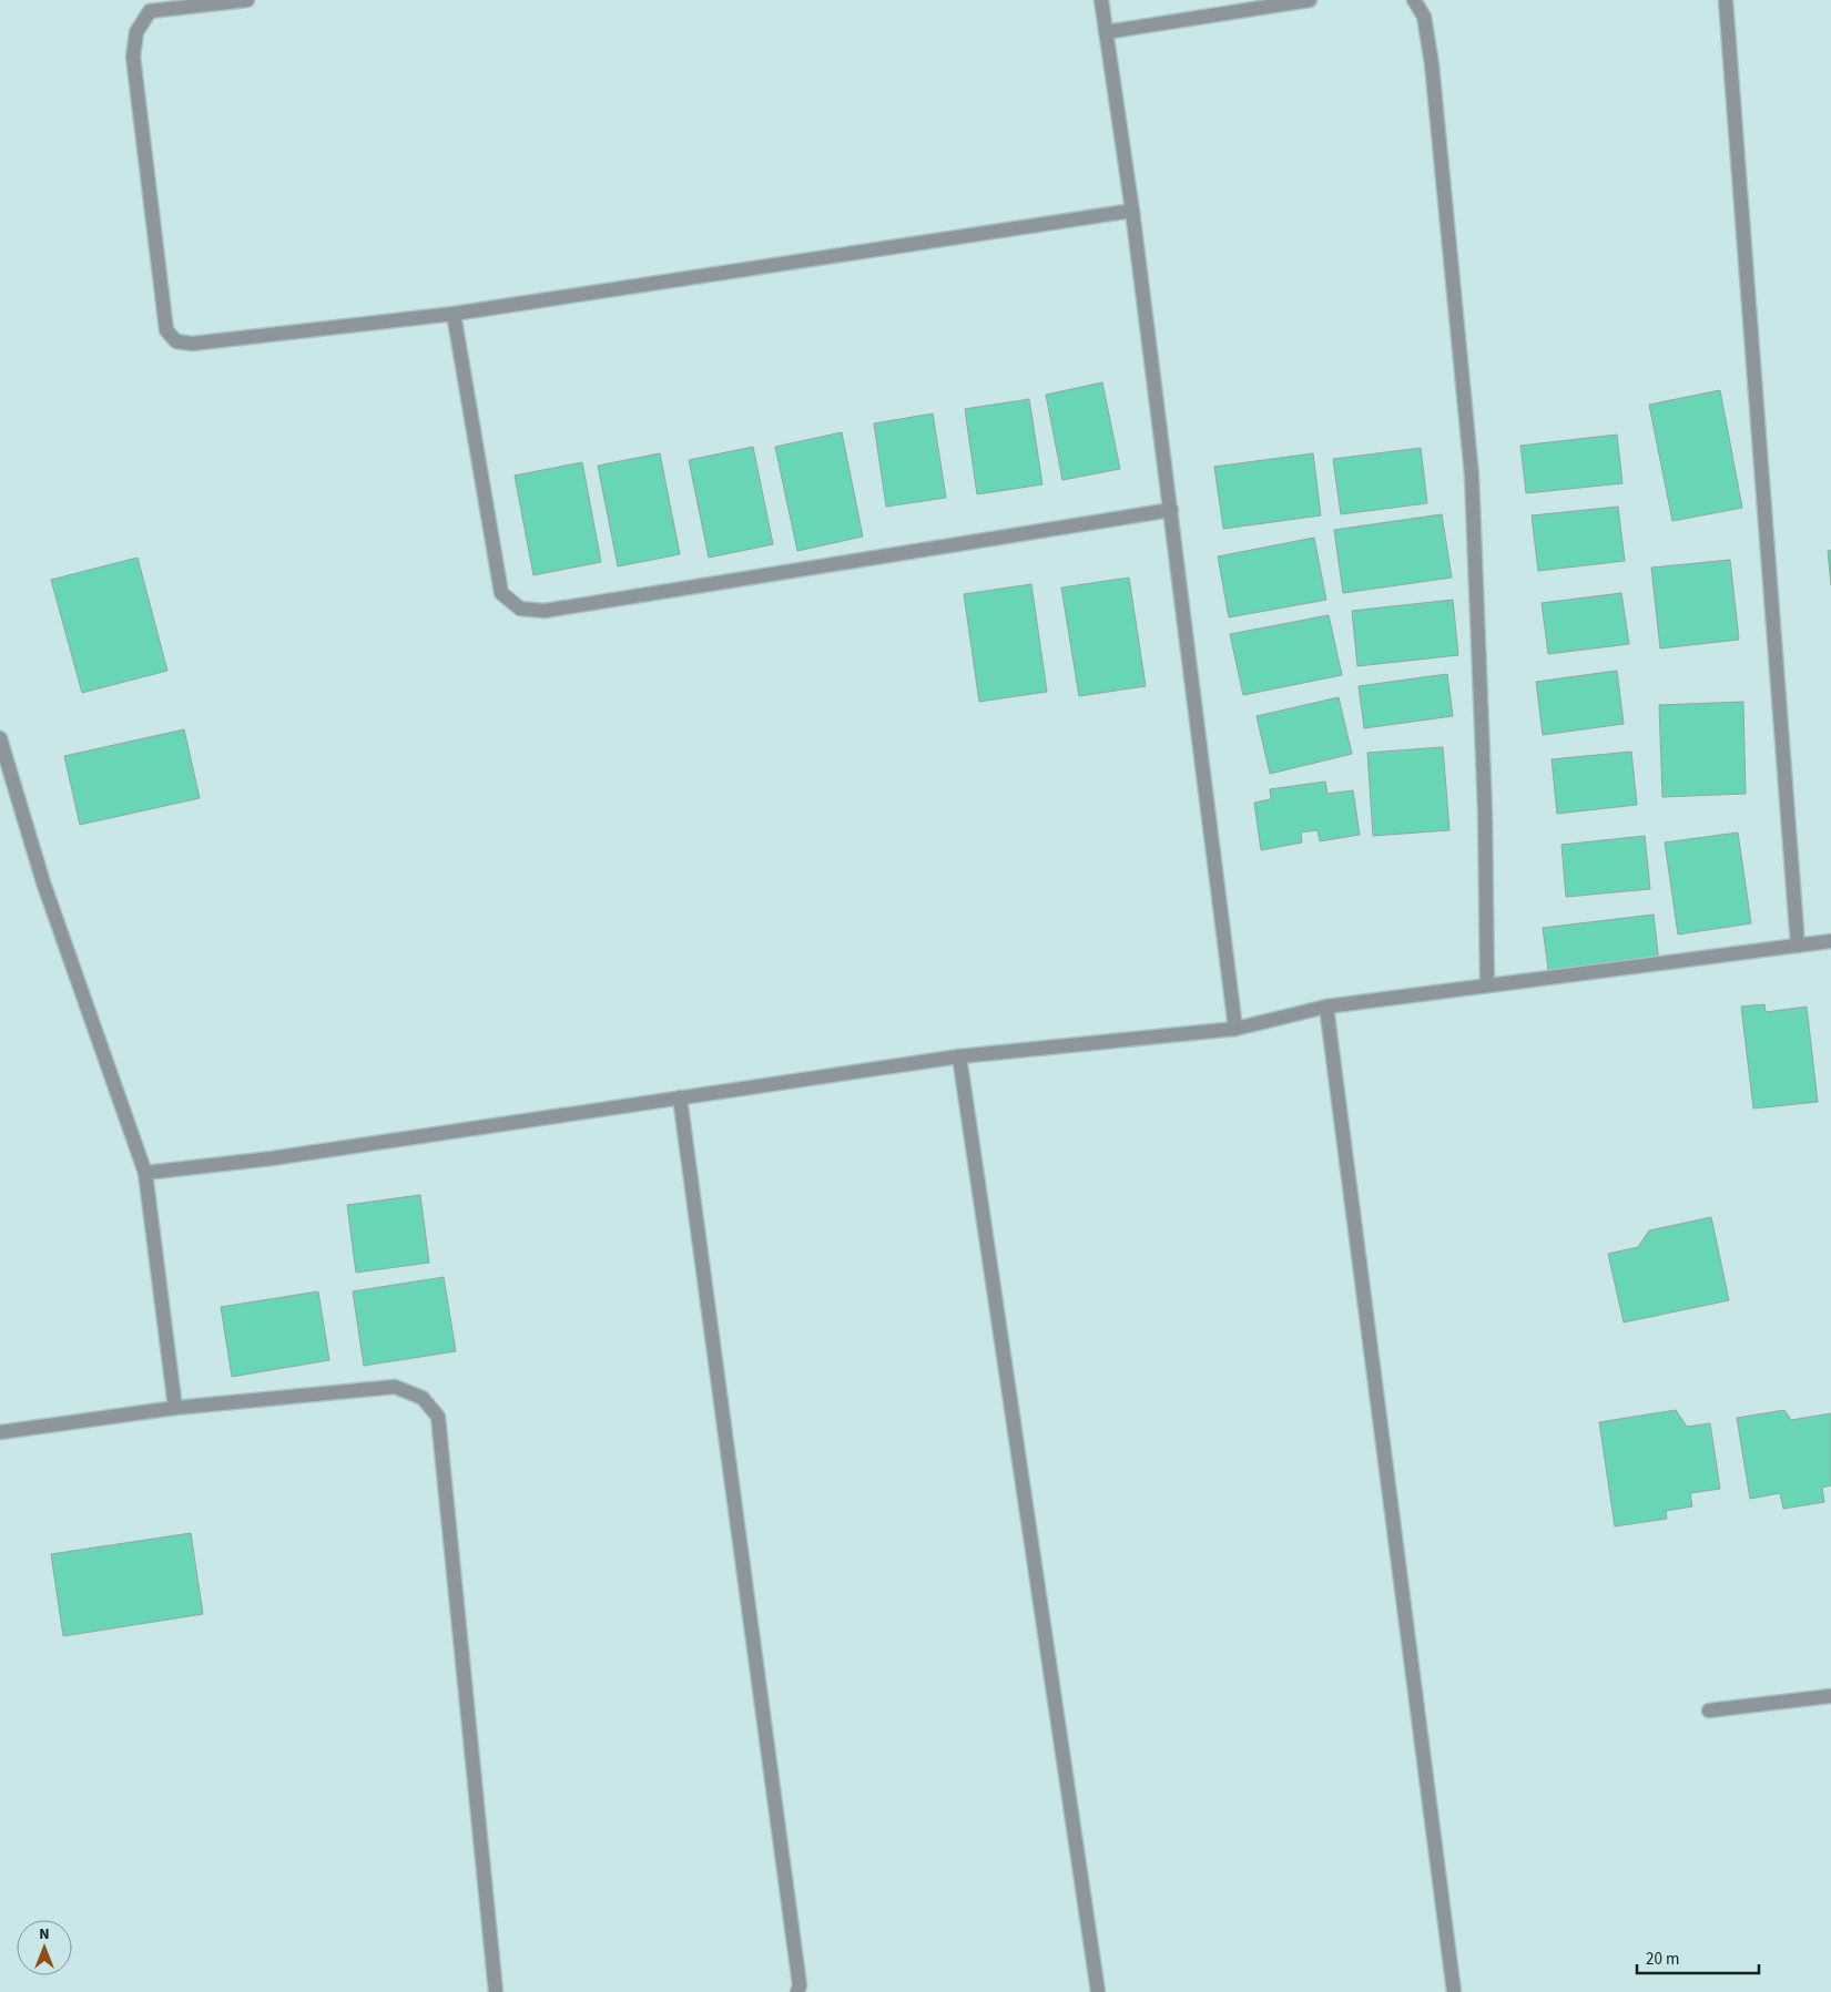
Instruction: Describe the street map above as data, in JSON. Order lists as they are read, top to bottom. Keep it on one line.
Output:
{"scale_bar":"20 m","north":"top"}
